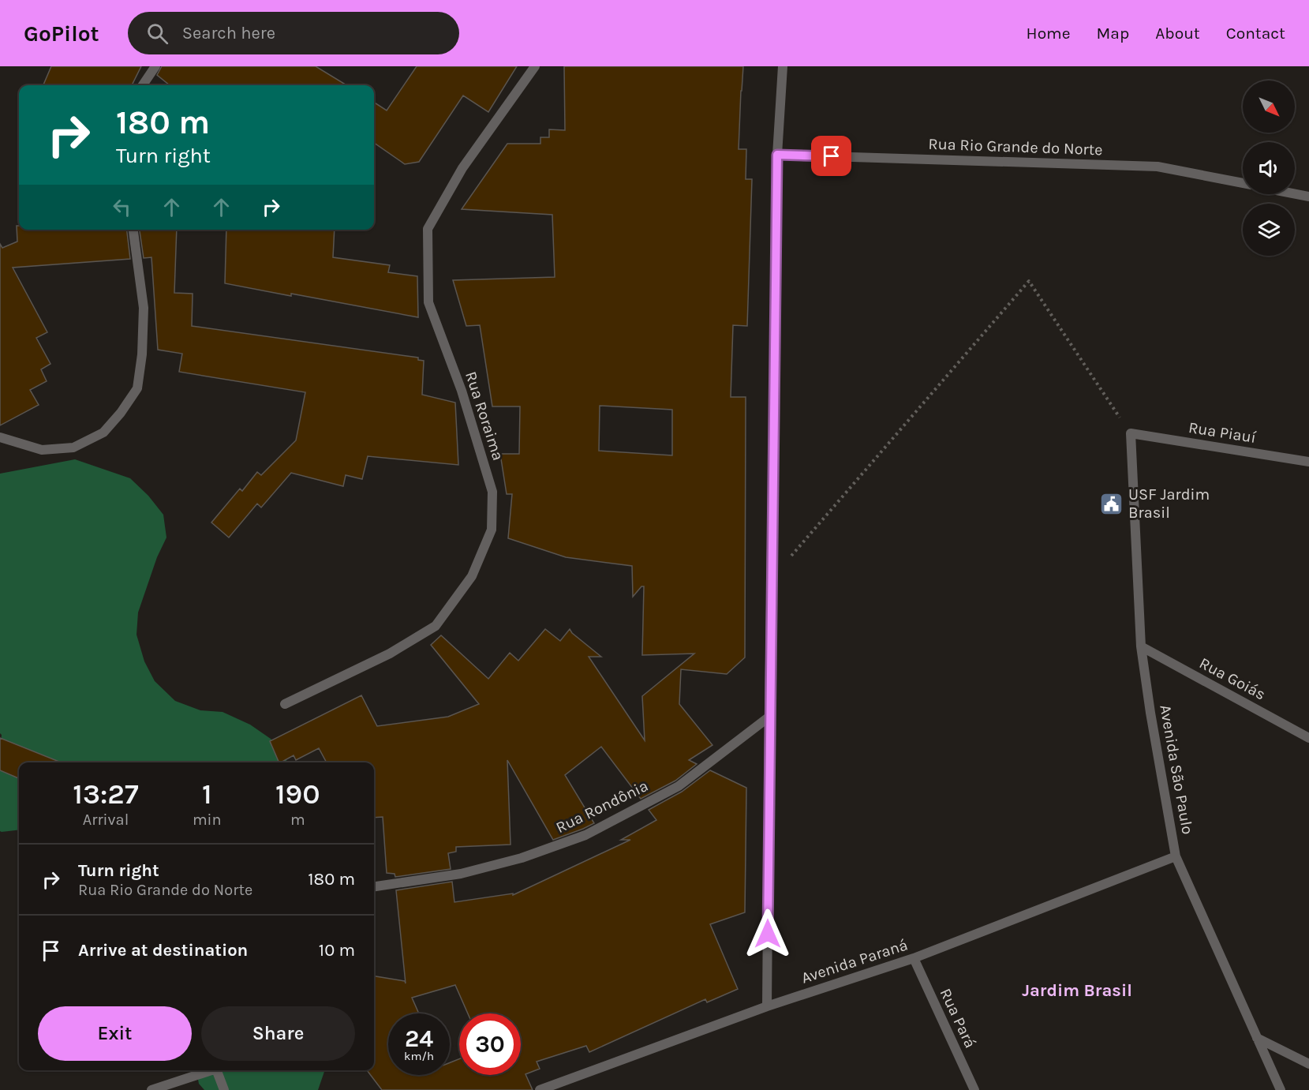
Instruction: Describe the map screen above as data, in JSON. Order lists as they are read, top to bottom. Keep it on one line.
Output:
{"streets":{"street":["Rua Rio Grande do Norte","Rua Roraima","Rua Piauí","Rua Goiás","Avenida São Paulo","Rua Rondônia","Avenida Paraná","Rua Pará"]},"crossings":[["Rua Piauí","Avenida São Paulo"],["Rua Goiás","Avenida São Paulo"],["Avenida São Paulo","Avenida Paraná"],["Avenida Paraná","Rua Pará"]],"districts":["Jardim Brasil"],"places":{"public building":["USF Jardim Brasil"]},"north":"bottom right","page":{"header":"GoPilot","search":"Search here","nav":["Home","Map","About","Contact"],"turn":["180 m","Turn right"],"eta":["13:27","Arrival","1","min","190","m"],"list":[{"name":"Turn right","note":"Rua Rio Grande do Norte","value":"180 m"},{"name":"Arrive at destination","value":"10 m"}],"buttons":["Exit","Share"],"speed":"24 km/h","limit":"30"}}
